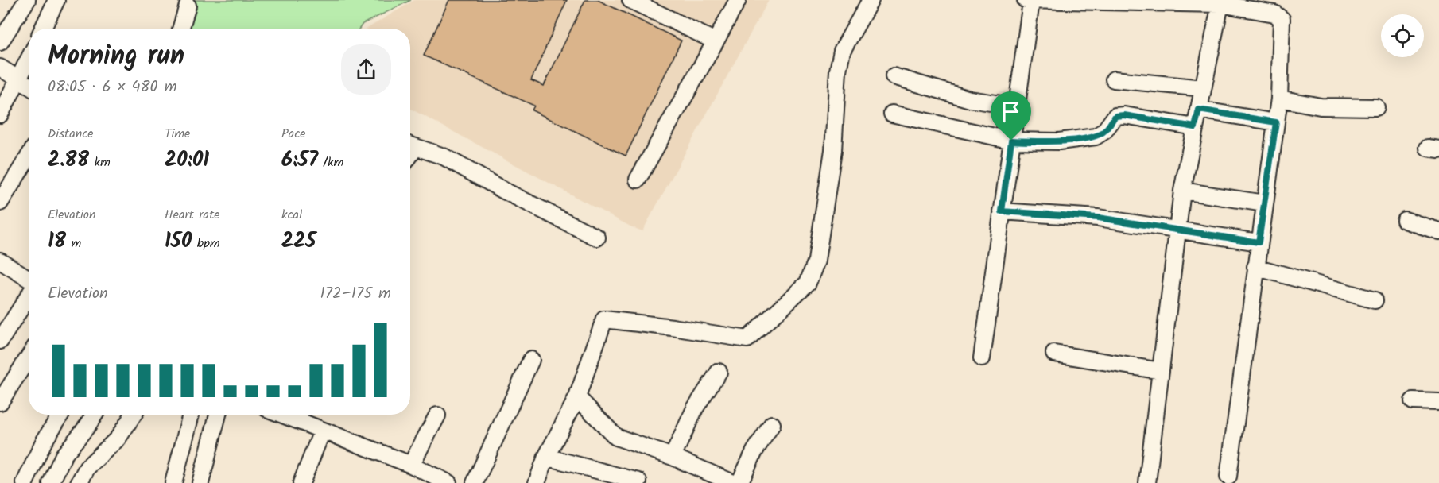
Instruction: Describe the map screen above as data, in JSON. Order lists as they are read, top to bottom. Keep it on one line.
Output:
{"page":{"heading":["Morning run","08:05 · 6 × 480 m"],"stats":[["Distance","2.88 km"],["Time","20:01"],["Pace","6:57 /km"],["Elevation","18 m"],["Heart rate","150 bpm"],["kcal","225"]],"chart":["Elevation","172–175 m"]}}
